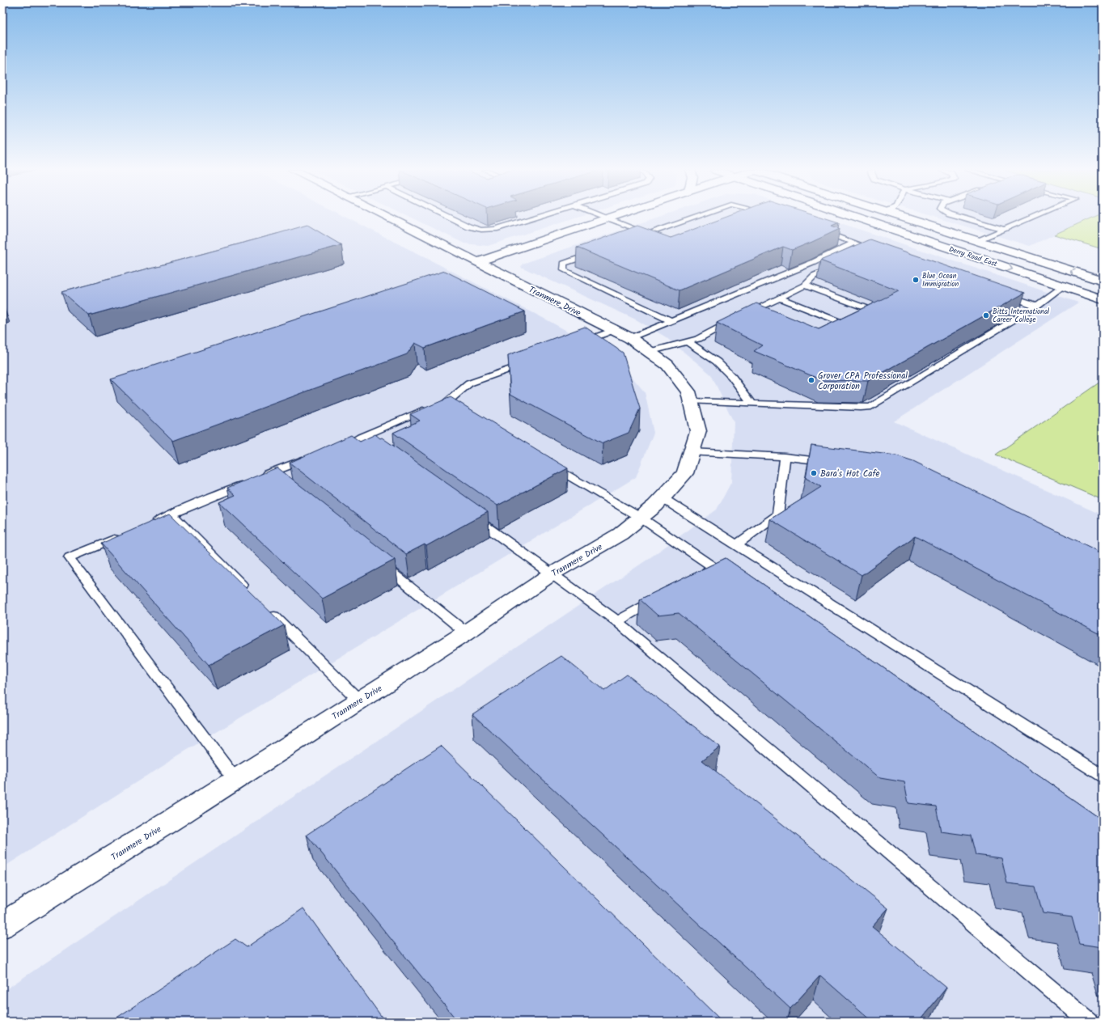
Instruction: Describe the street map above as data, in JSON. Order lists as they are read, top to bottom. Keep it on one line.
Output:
{"streets":{"street":["Derry Road East","Tranmere Drive"]},"places":["Blue Ocean Immigration","Bitts International Career College","Grover CPA Professional Corporation","Bara's Hot Cafe"]}
